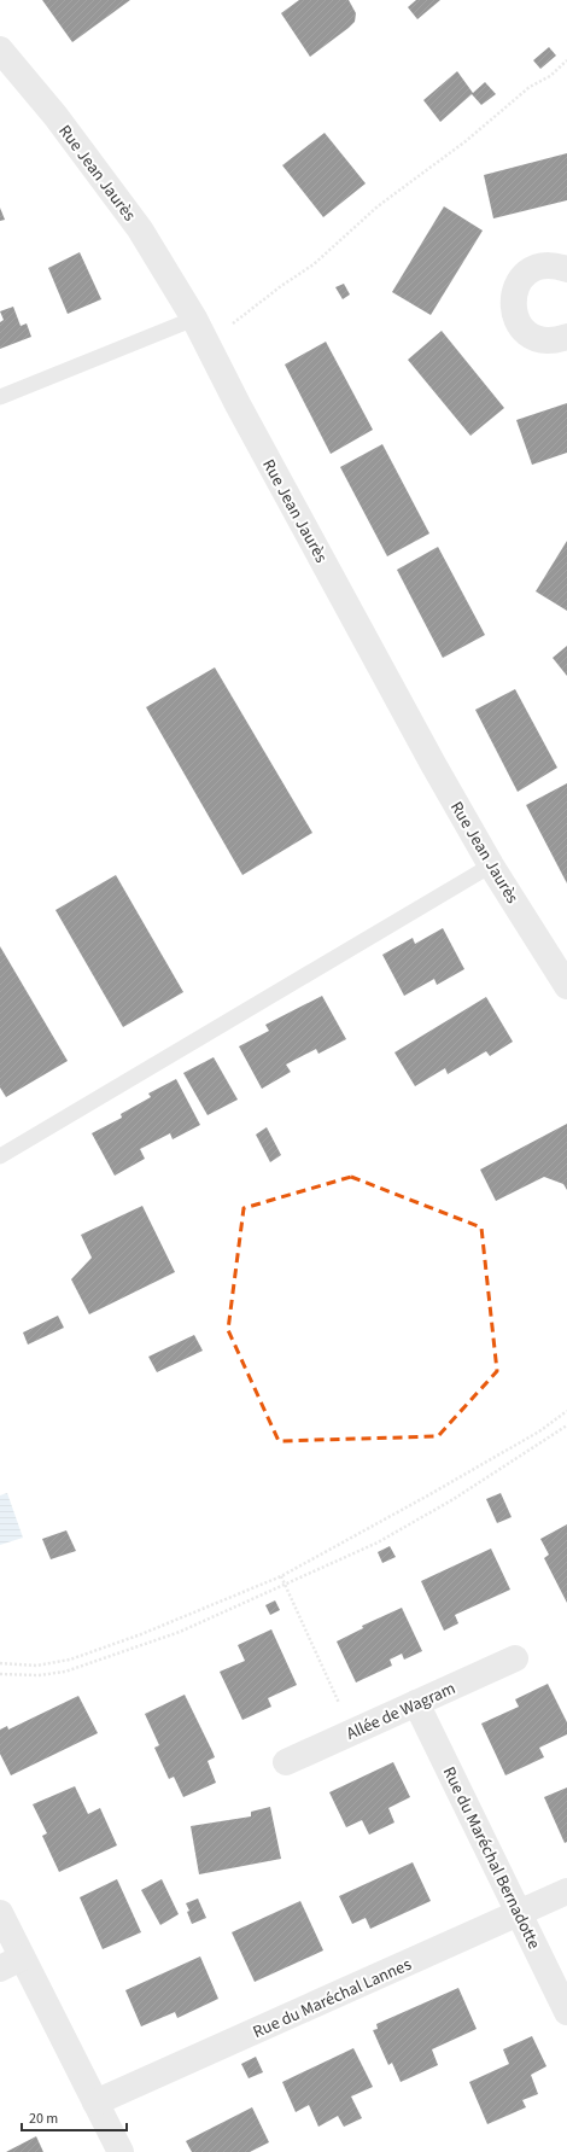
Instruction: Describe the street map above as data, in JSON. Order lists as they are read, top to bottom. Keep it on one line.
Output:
{"streets":{"street":["Rue Jean Jaurès","Allée de Wagram","Rue du Maréchal Bernadotte","Rue du Maréchal Lannes"]},"crossings":[["Allée de Wagram","Rue du Maréchal Bernadotte"],["Rue du Maréchal Bernadotte","Rue du Maréchal Lannes"]],"scale_bar":"20 m"}
